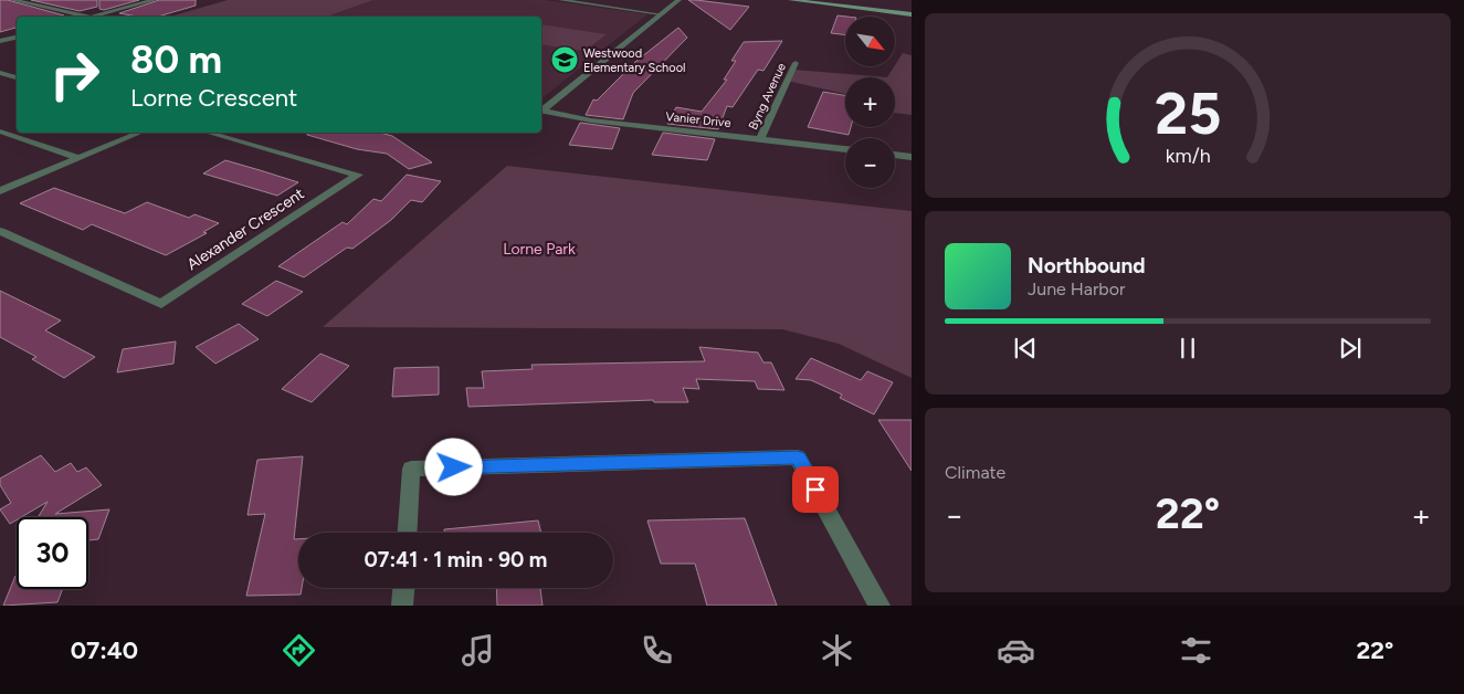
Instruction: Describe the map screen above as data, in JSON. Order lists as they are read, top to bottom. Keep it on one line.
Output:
{"streets":{"street":["Byng Avenue","Vanier Drive","Alexander Crescent"]},"crossings":[["Byng Avenue","Vanier Drive"]],"parks":["Lorne Park"],"places":{"school or university":["Westwood Elementary School"]},"north":"bottom right","page":{"map_buttons":["+","−"],"turn":["80 m","Lorne Crescent"],"song":["Northbound","June Harbor"],"tile":"Climate","heat":["−","22°","+"],"limit":"30","trip":"07:41 · 1 min · 90 m","tabs":["07:40","22°"],"gauge":["25","km/h"]}}
